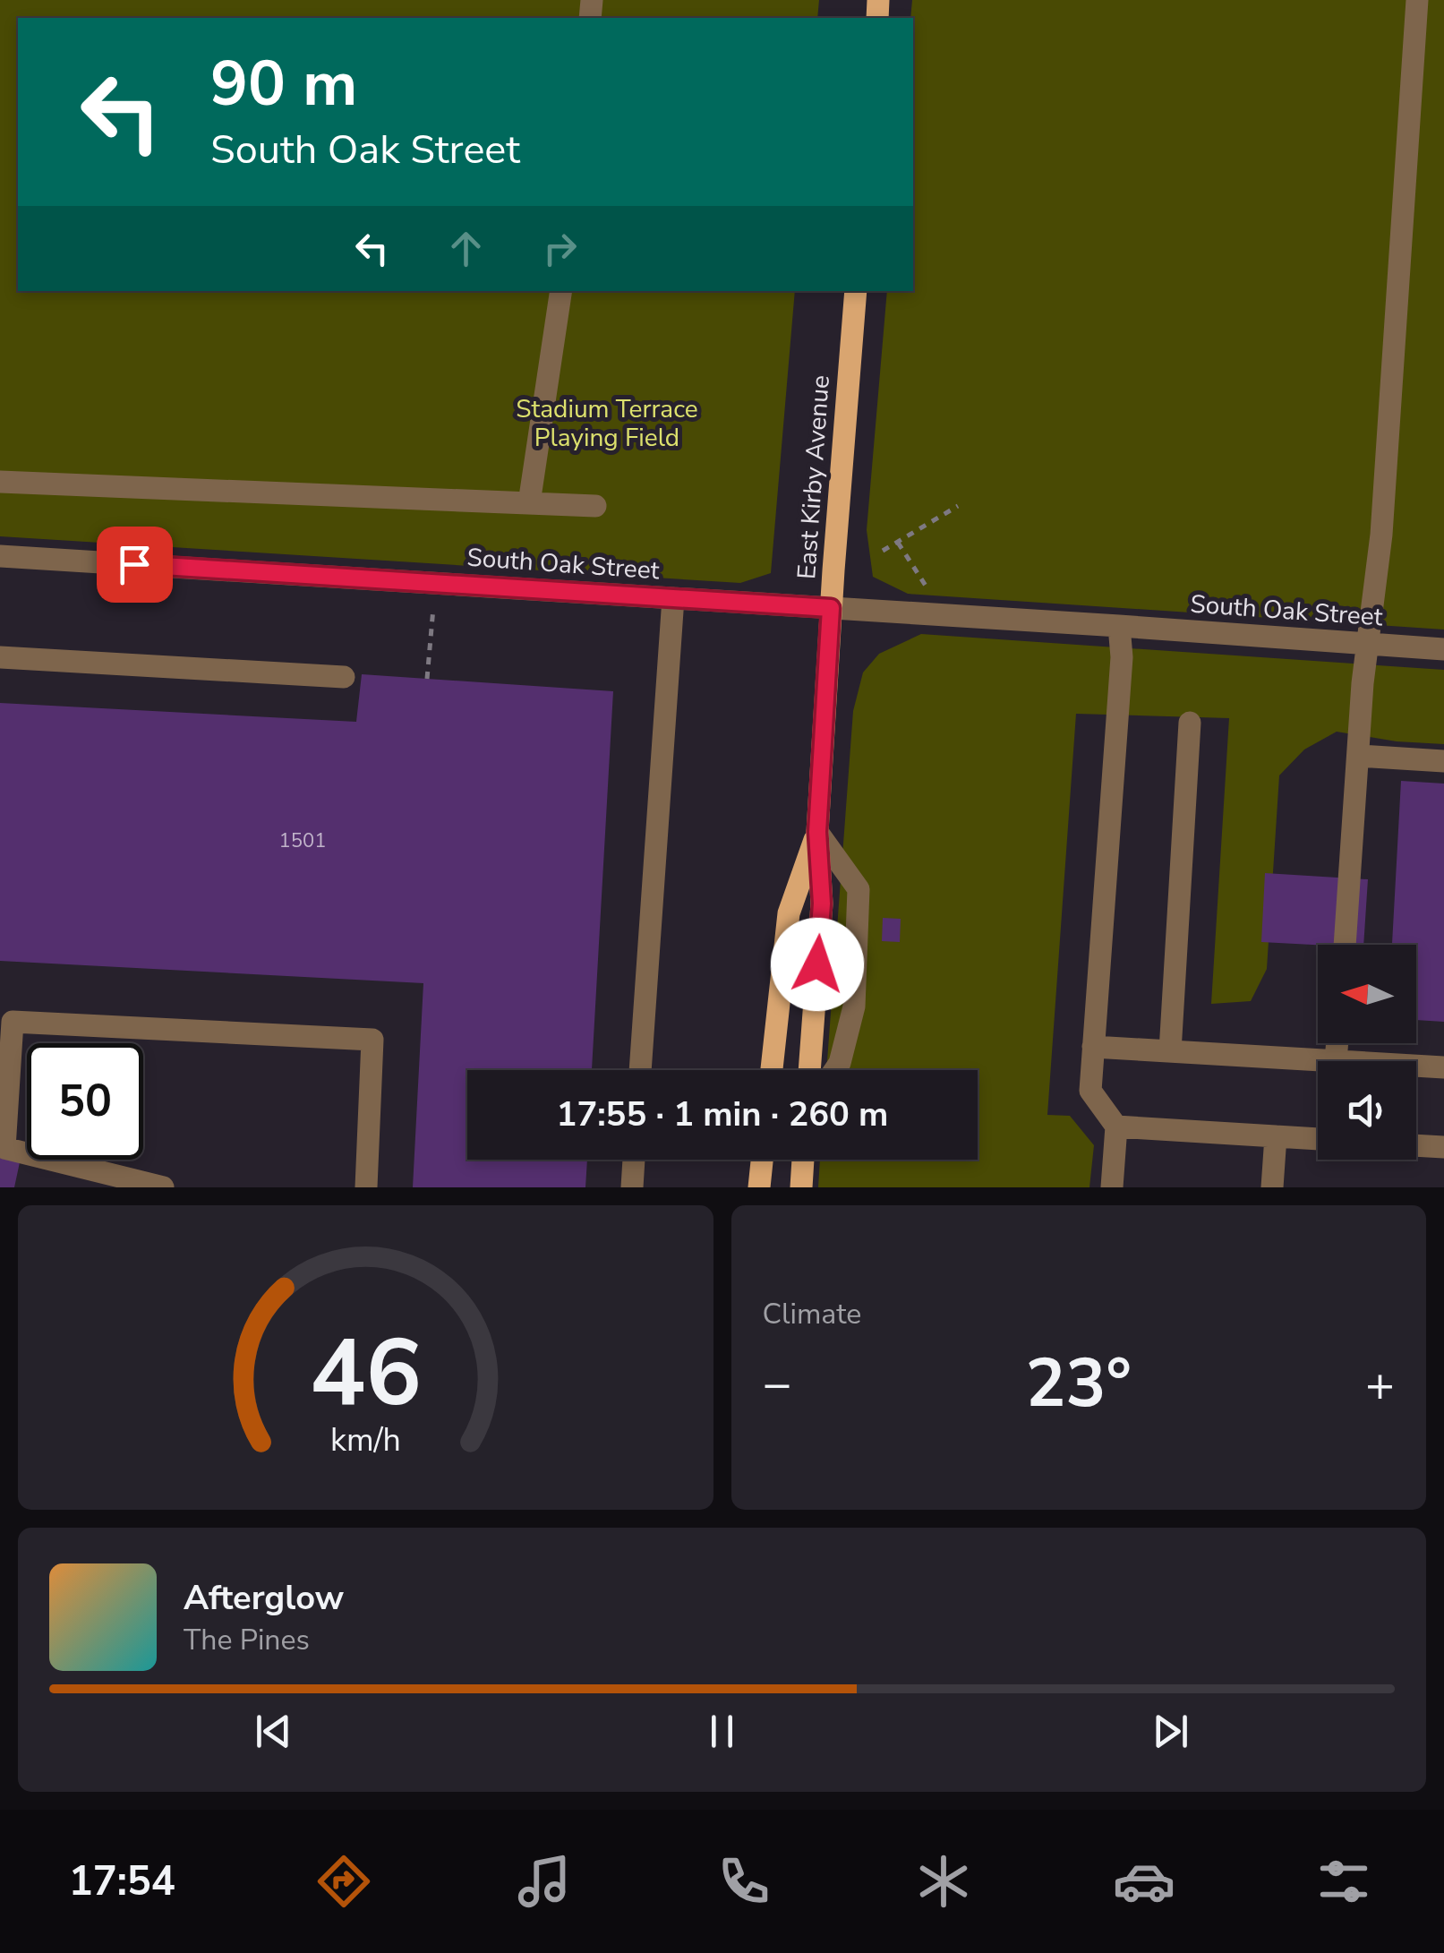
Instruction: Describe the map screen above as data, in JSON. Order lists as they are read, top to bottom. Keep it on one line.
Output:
{"streets":{"main road":["East Kirby Avenue"],"street":["South Oak Street"]},"crossings":[["East Kirby Avenue","South Oak Street"]],"parks":["Stadium Terrace Playing Field"],"house_numbers":["1501"],"north":"left","page":{"turn":["90 m","South Oak Street"],"limit":"50","trip":"17:55 · 1 min · 260 m","tile":"Climate","heat":["−","23°","+"],"song":["Afterglow","The Pines"],"tabs":"17:54","gauge":["46","km/h"]}}
